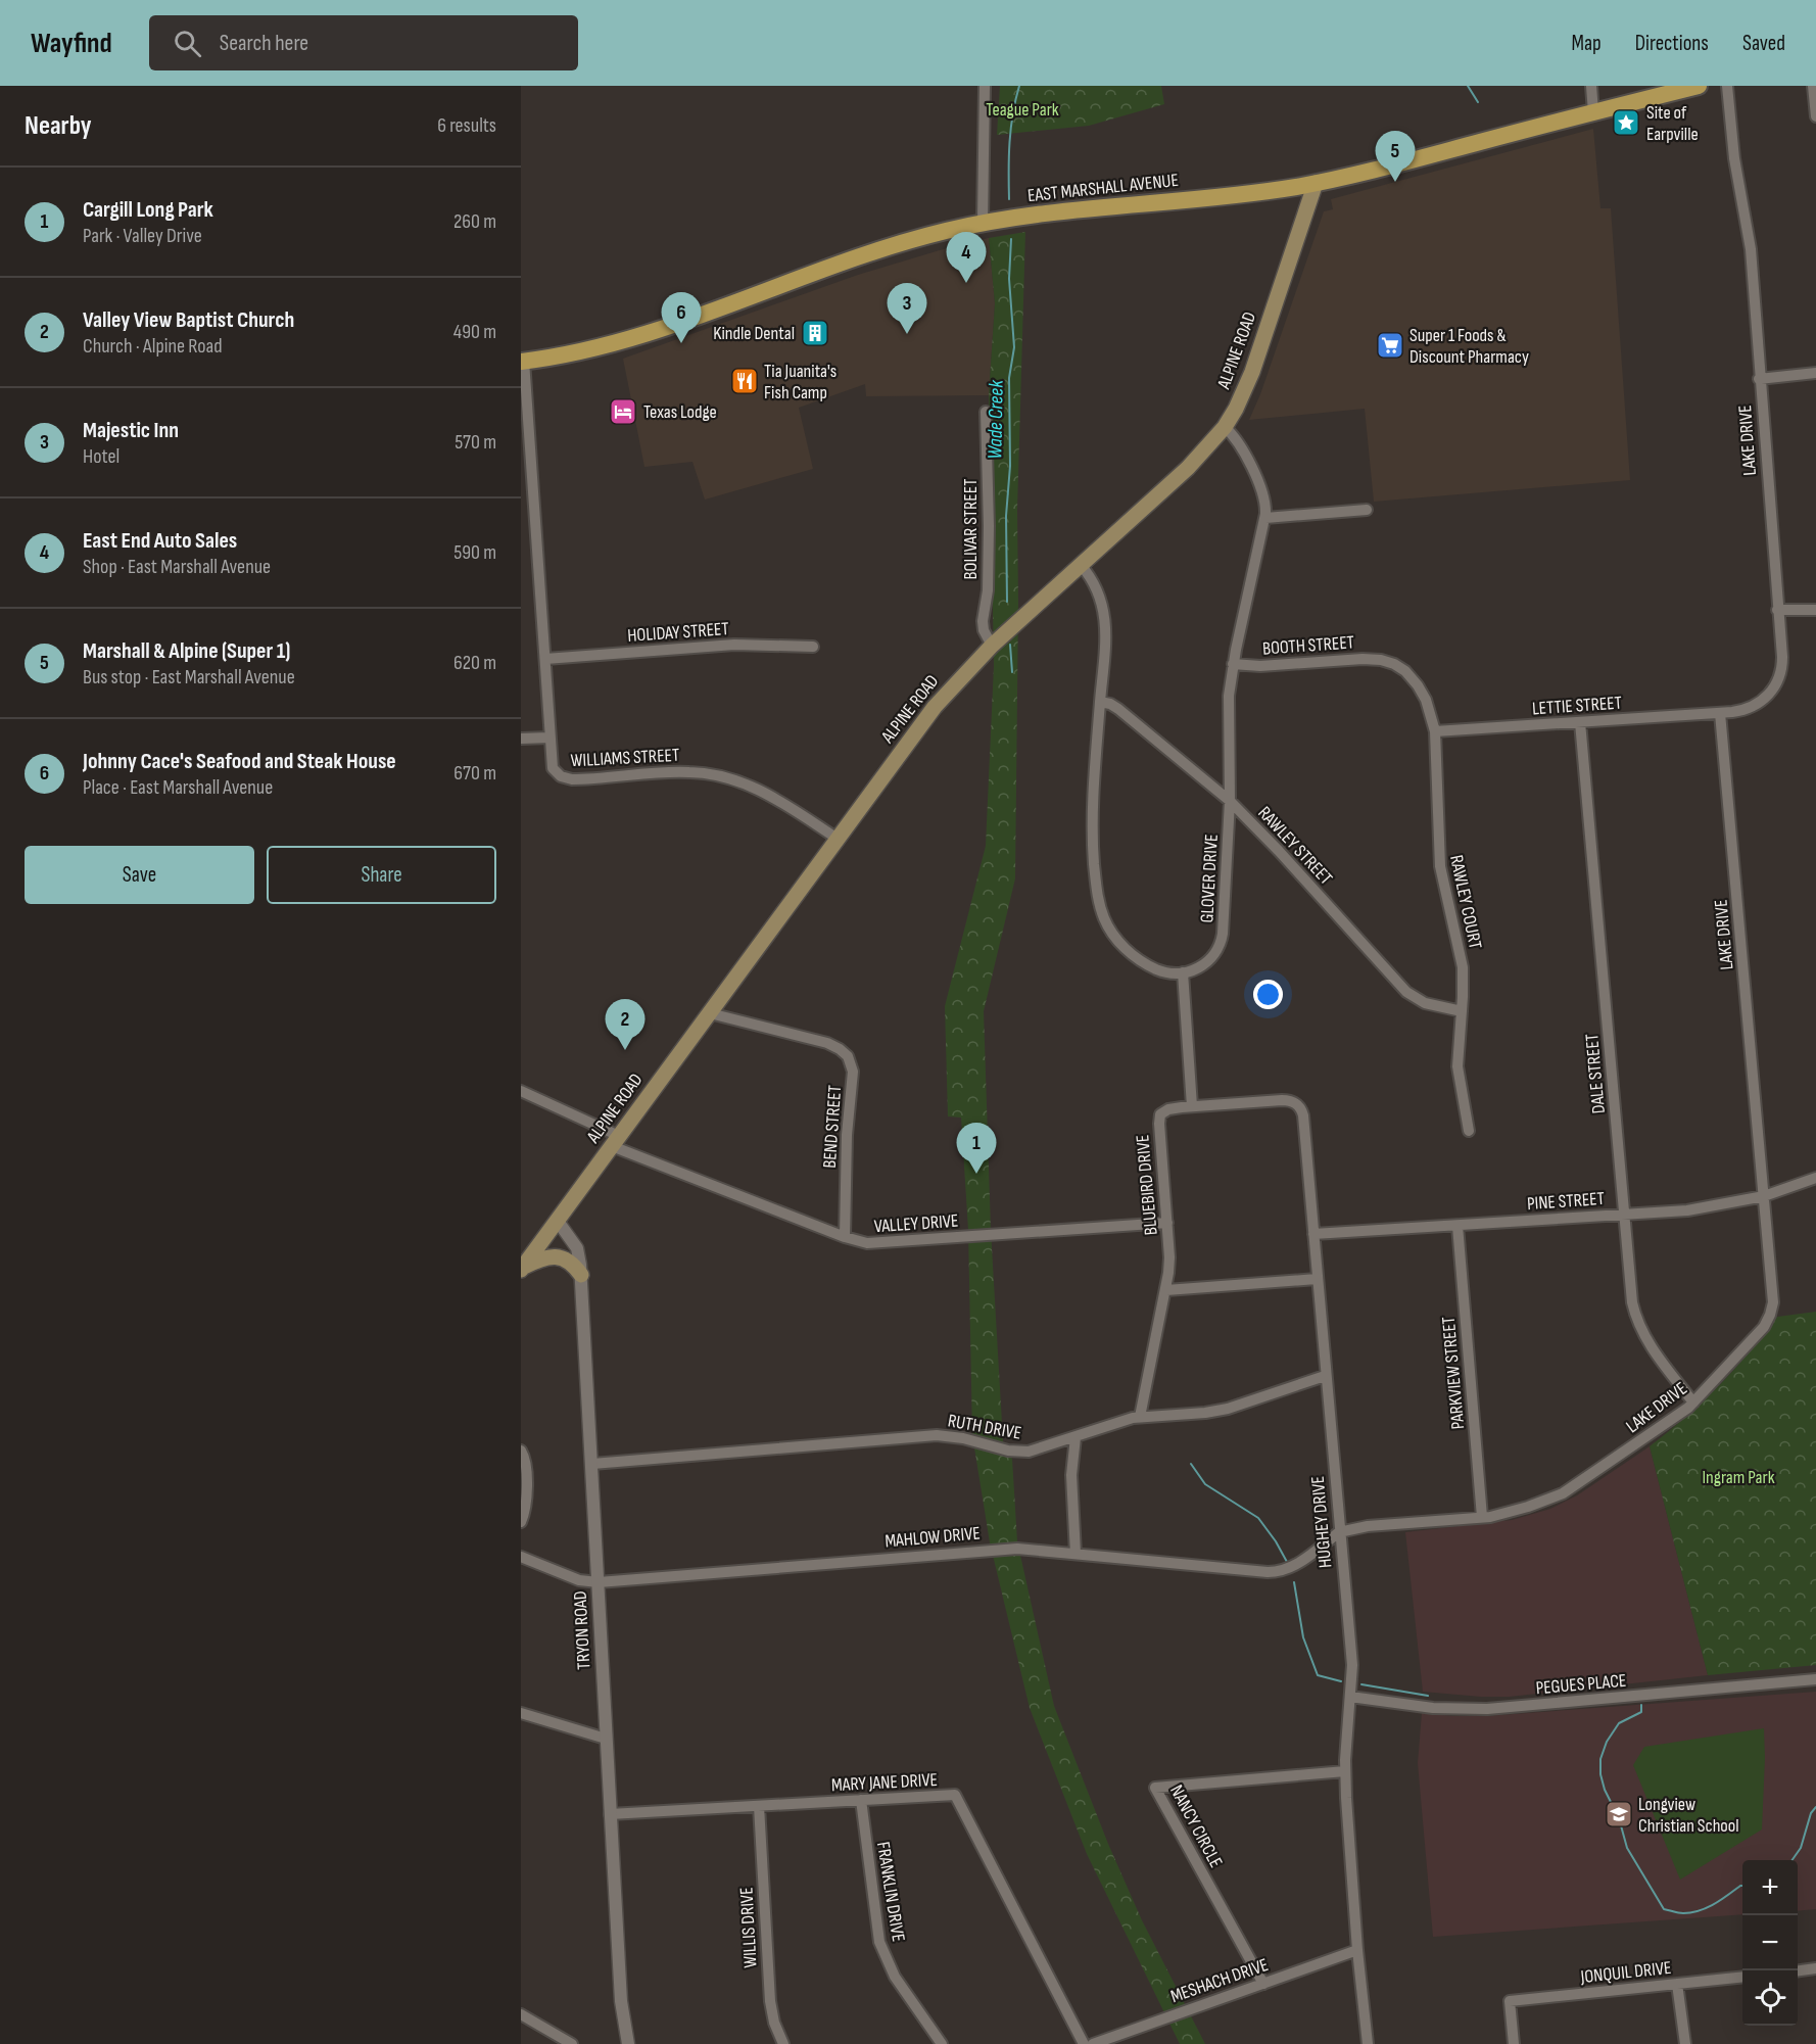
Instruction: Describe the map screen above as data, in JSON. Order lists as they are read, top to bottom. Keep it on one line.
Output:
{"streets":{"main road":["EAST MARSHALL AVENUE","ALPINE ROAD"],"street":["LAKE DRIVE","BOLIVAR STREET","HOLIDAY STREET","BOOTH STREET","LETTIE STREET","WILLIAMS STREET","RAWLEY STREET","GLOVER DRIVE","RAWLEY COURT","DALE STREET","BEND STREET","BLUEBIRD DRIVE","PINE STREET","VALLEY DRIVE","PARKVIEW STREET","RUTH DRIVE","HUGHEY DRIVE","MAHLOW DRIVE","TRYON ROAD","PEGUES PLACE","MARY JANE DRIVE","NANCY CIRCLE","FRANKLIN DRIVE","WILLIS DRIVE","JONQUIL DRIVE","MESHACH DRIVE"]},"crossings":[["EAST MARSHALL AVENUE","ALPINE ROAD"],["EAST MARSHALL AVENUE","WILLIAMS STREET"],["ALPINE ROAD","BOLIVAR STREET"],["ALPINE ROAD","WILLIAMS STREET"],["ALPINE ROAD","GLOVER DRIVE"],["ALPINE ROAD","BEND STREET"],["ALPINE ROAD","VALLEY DRIVE"],["ALPINE ROAD","TRYON ROAD"],["LAKE DRIVE","LETTIE STREET"],["LAKE DRIVE","DALE STREET"],["LAKE DRIVE","PINE STREET"],["LAKE DRIVE","PARKVIEW STREET"],["LAKE DRIVE","HUGHEY DRIVE"],["LAKE DRIVE","MAHLOW DRIVE"],["HOLIDAY STREET","WILLIAMS STREET"],["BOOTH STREET","GLOVER DRIVE"],["BOOTH STREET","RAWLEY COURT"],["LETTIE STREET","RAWLEY COURT"],["LETTIE STREET","DALE STREET"],["RAWLEY STREET","GLOVER DRIVE"],["RAWLEY STREET","RAWLEY COURT"],["DALE STREET","PINE STREET"],["BEND STREET","VALLEY DRIVE"],["BLUEBIRD DRIVE","VALLEY DRIVE"],["BLUEBIRD DRIVE","RUTH DRIVE"],["BLUEBIRD DRIVE","HUGHEY DRIVE"],["PINE STREET","PARKVIEW STREET"],["PINE STREET","HUGHEY DRIVE"],["RUTH DRIVE","HUGHEY DRIVE"],["RUTH DRIVE","TRYON ROAD"],["HUGHEY DRIVE","MAHLOW DRIVE"],["HUGHEY DRIVE","PEGUES PLACE"],["HUGHEY DRIVE","NANCY CIRCLE"],["HUGHEY DRIVE","MESHACH DRIVE"],["MAHLOW DRIVE","TRYON ROAD"],["TRYON ROAD","MARY JANE DRIVE"],["MARY JANE DRIVE","FRANKLIN DRIVE"],["MARY JANE DRIVE","WILLIS DRIVE"],["NANCY CIRCLE","MESHACH DRIVE"]],"water":["Wade Creek"],"parks":["Teague Park","Ingram Park"],"places":{"place":["Site of Earpville"],"building":["Kindle Dental"],"supermarket":["Super 1 Foods & Discount Pharmacy"],"restaurant":["Tia Juanita's Fish Camp"],"hotel":["Texas Lodge"],"school or university":["Longview Christian School"]},"page":{"header":"Wayfind","search":"Search here","nav":["Map","Directions","Saved"],"heading":["Nearby","6 results"],"pins":["5","4","3","6","2","1"],"list":[{"mark":"1","name":"Cargill Long Park","note":"Park · Valley Drive","value":"260 m"},{"mark":"2","name":"Valley View Baptist Church","note":"Church · Alpine Road","value":"490 m"},{"mark":"3","name":"Majestic Inn","note":"Hotel","value":"570 m"},{"mark":"4","name":"East End Auto Sales","note":"Shop · East Marshall Avenue","value":"590 m"},{"mark":"5","name":"Marshall & Alpine (Super 1)","note":"Bus stop · East Marshall Avenue","value":"620 m"},{"mark":"6","name":"Johnny Cace's Seafood and Steak House","note":"Place · East Marshall Avenue","value":"670 m"}],"buttons":["Save","Share"],"map_buttons":["+","−"]}}
